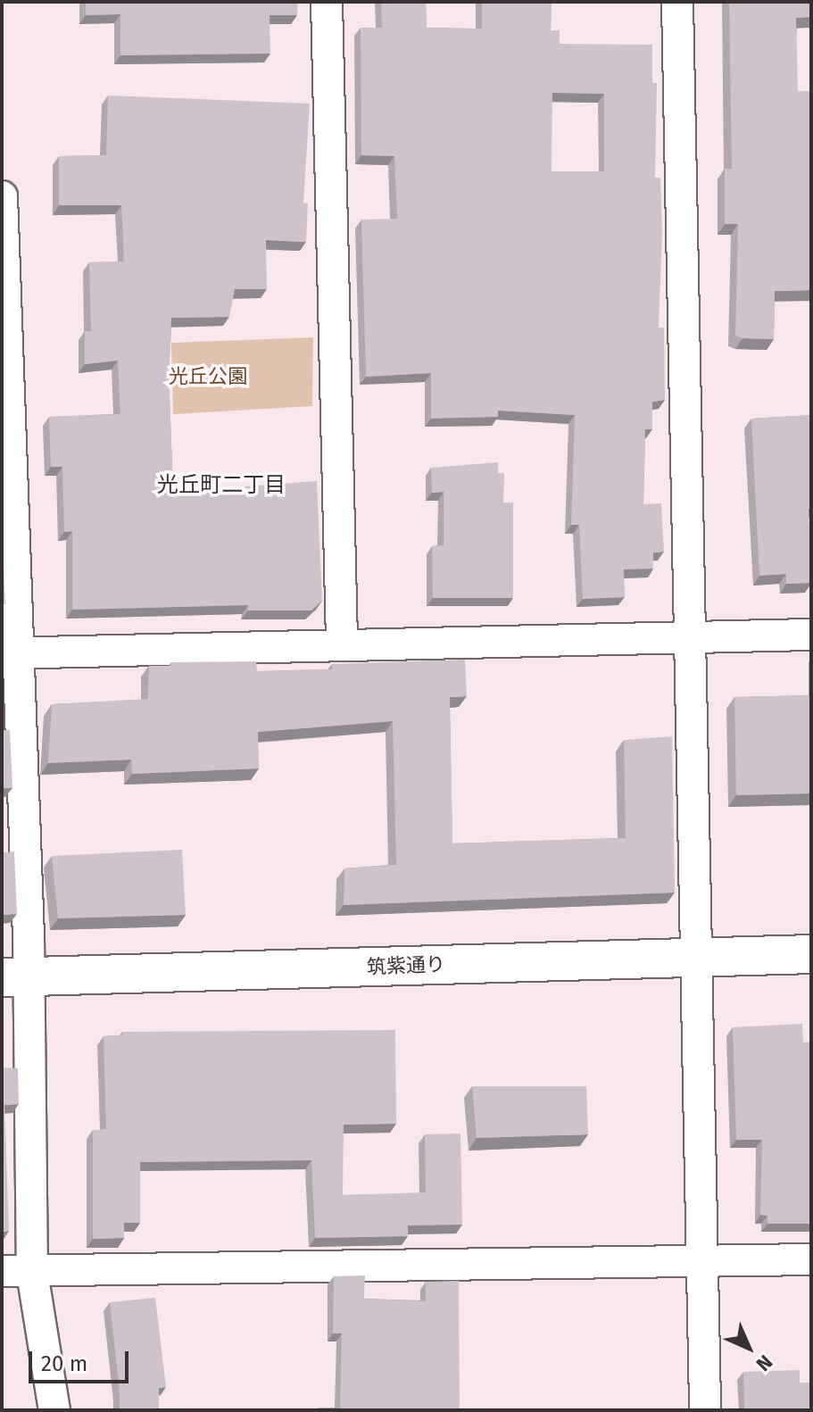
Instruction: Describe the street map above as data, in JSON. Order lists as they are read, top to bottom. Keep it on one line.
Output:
{"streets":{"street":["筑紫通り"]},"districts":["光丘町二丁目"],"parks":["光丘公園"],"scale_bar":"20 m","north":"bottom right"}
